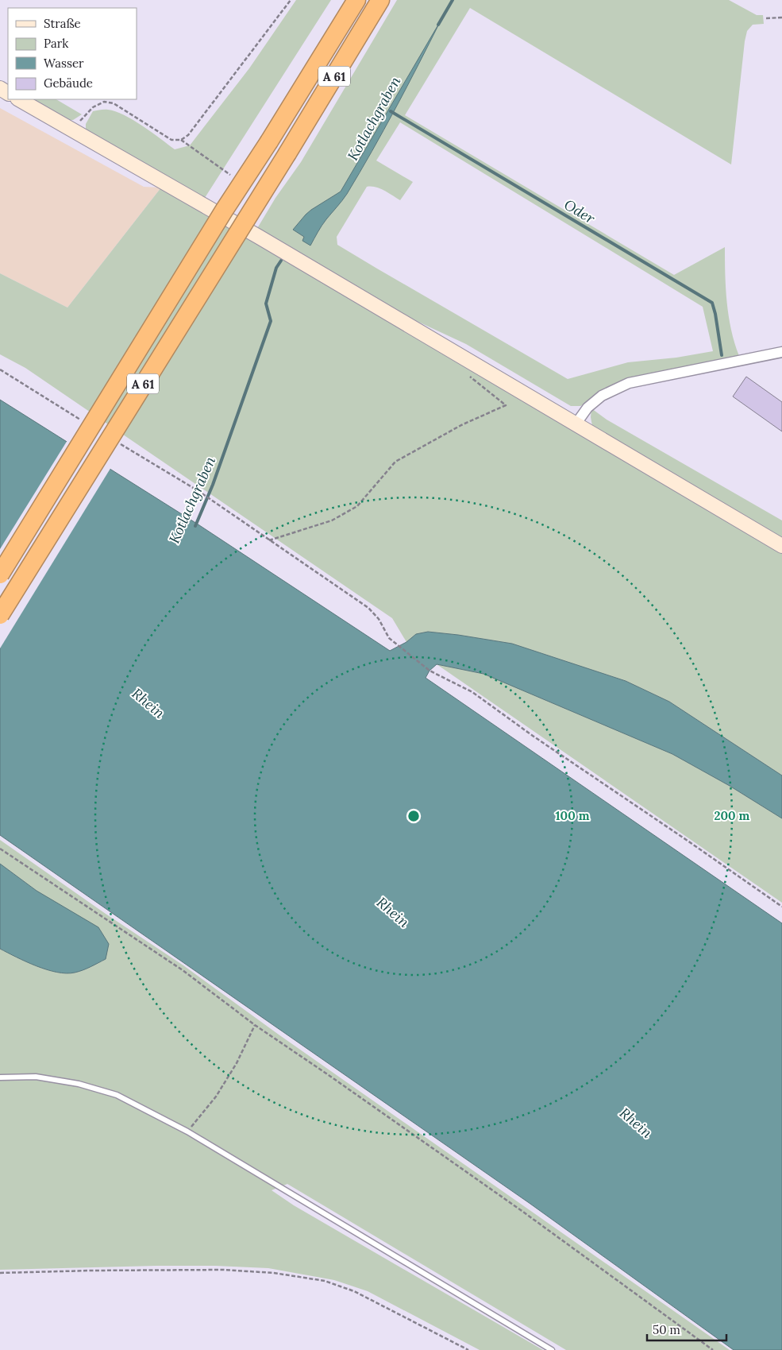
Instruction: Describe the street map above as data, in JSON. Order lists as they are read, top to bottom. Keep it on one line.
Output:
{"streets":{"highway":["A 61"]},"water":["Kotlachgraben","Oder","Rhein"],"legend":["Straße","Park","Wasser","Gebäude"],"scale_bar":"50 m","rings":["100 m","200 m"]}
